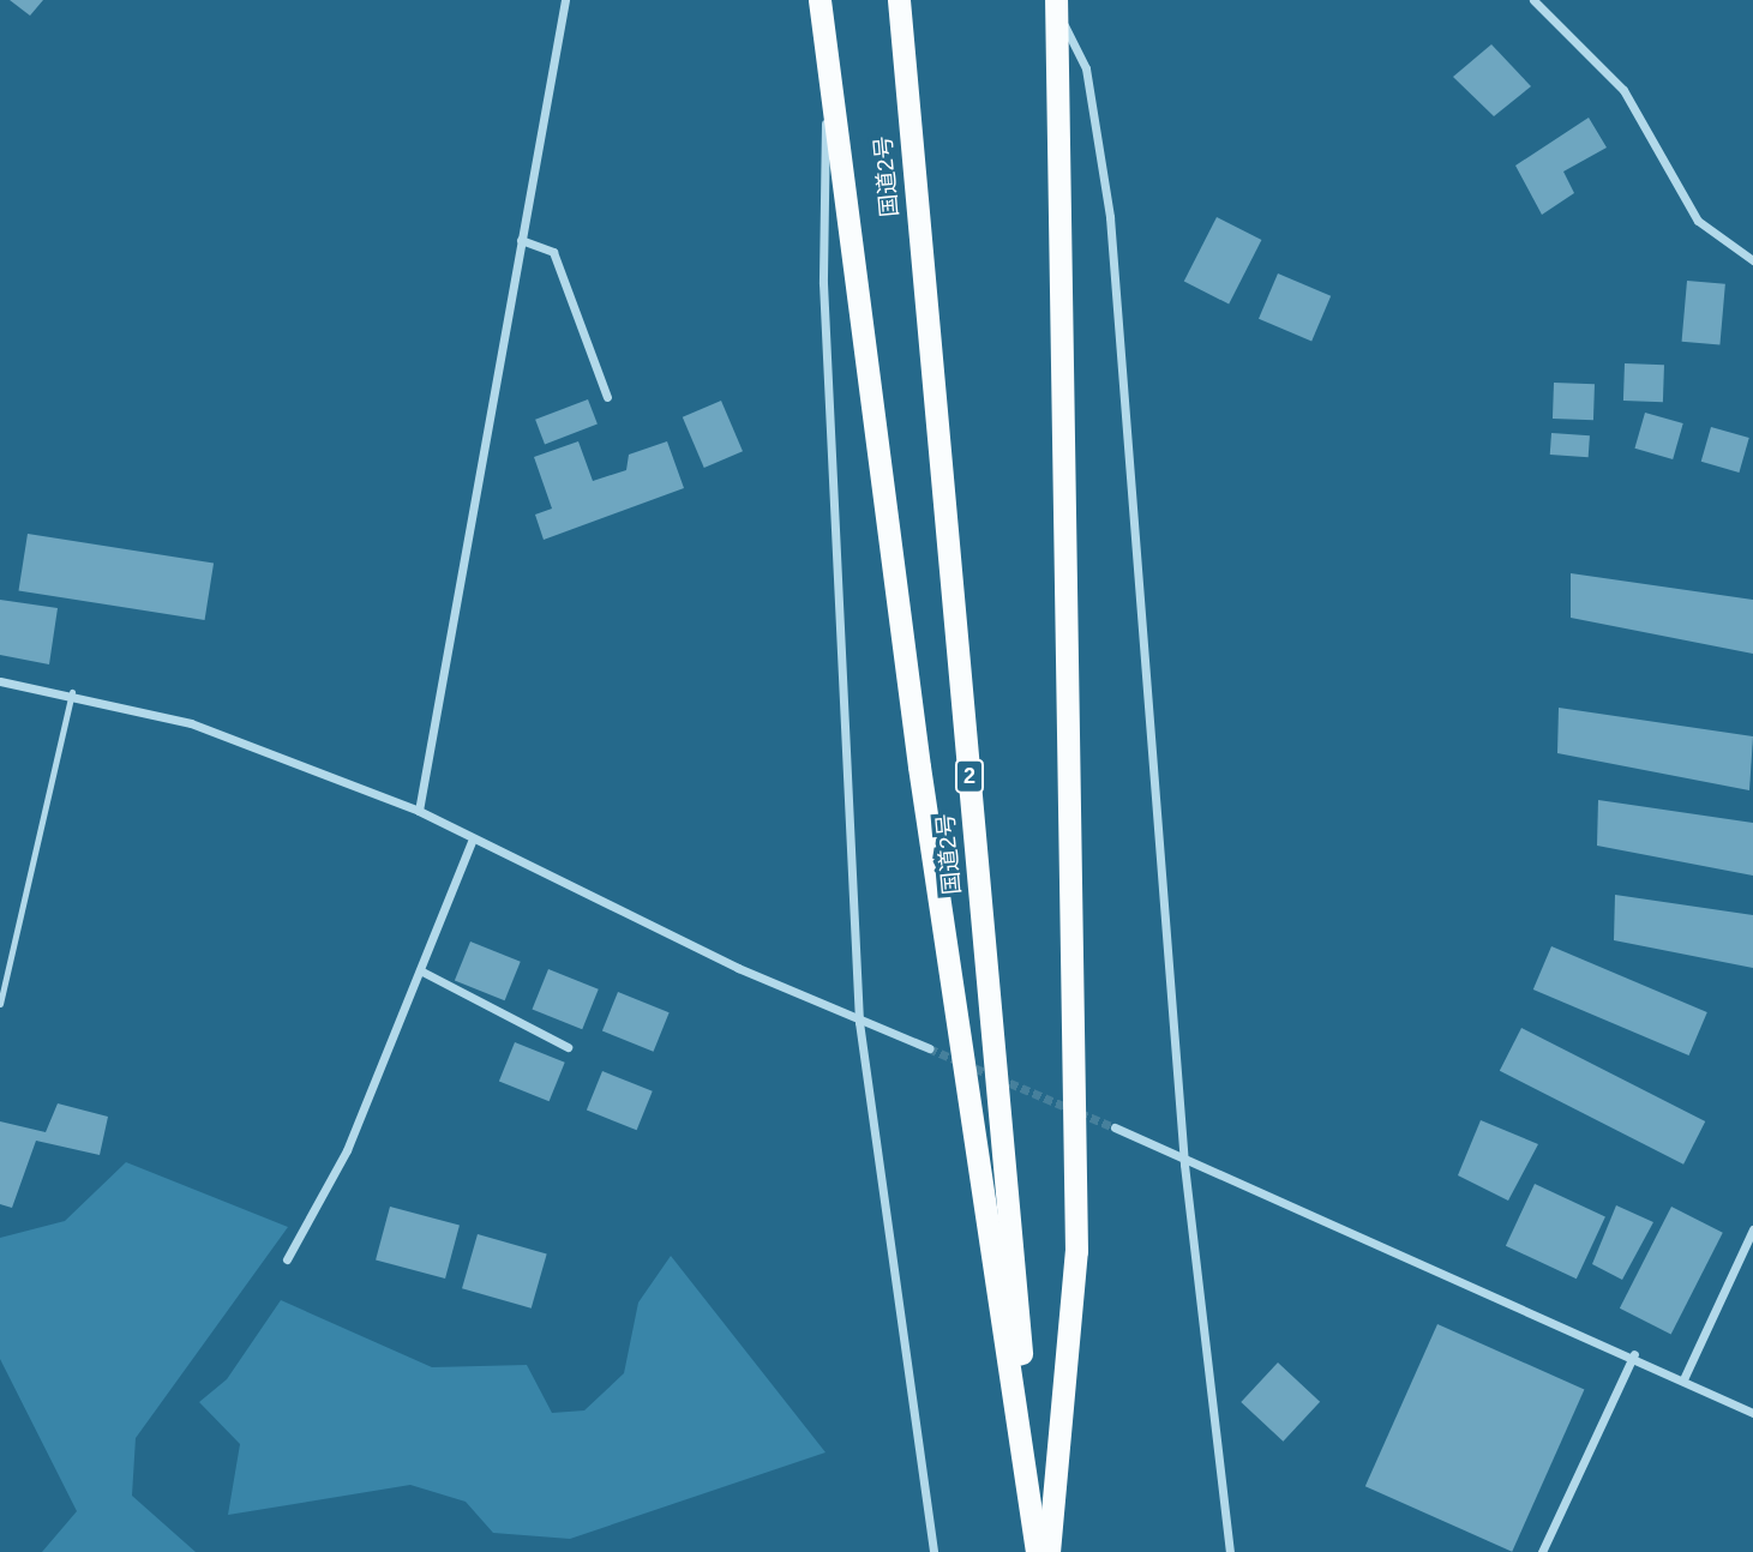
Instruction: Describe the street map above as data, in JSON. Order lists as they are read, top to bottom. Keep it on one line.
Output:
{"streets":{"highway":["国道2号","2"]}}
